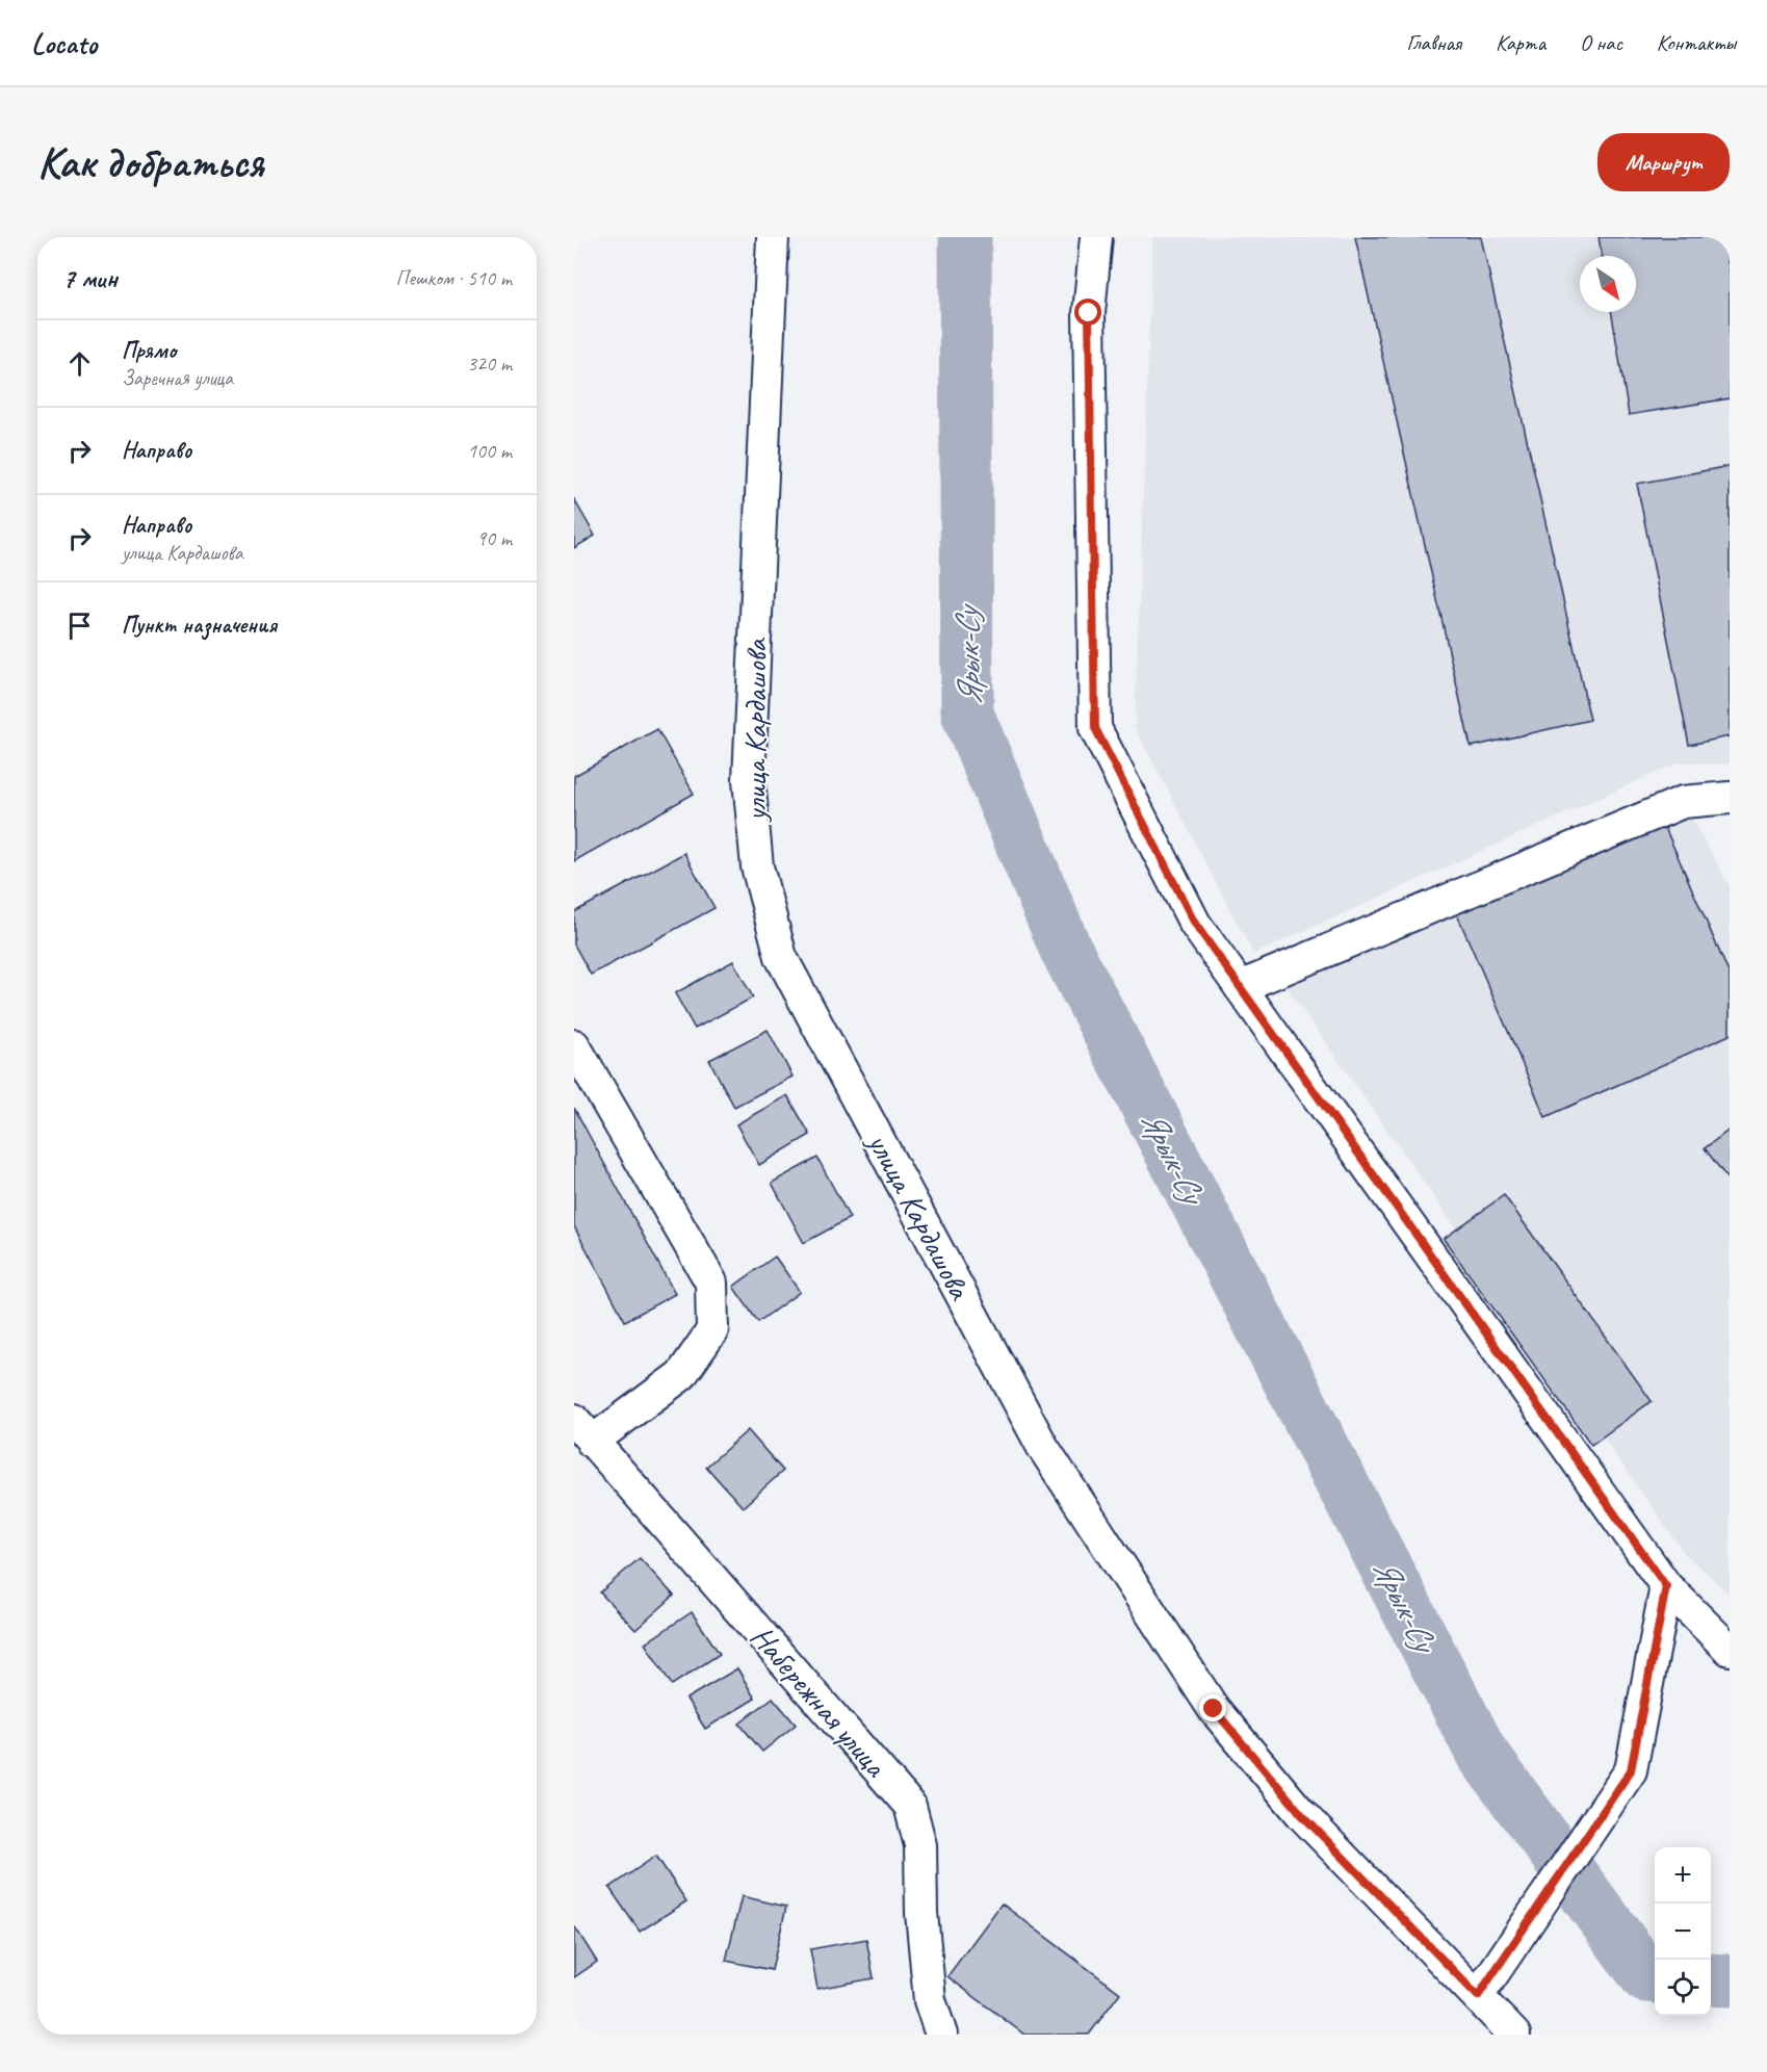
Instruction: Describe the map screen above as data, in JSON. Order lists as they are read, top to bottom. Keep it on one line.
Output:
{"streets":{"street":["улица Кардашова","Набережная улица"]},"water":["Ярык-Су"],"north":"bottom right","page":{"header":"Locato","nav":["Главная","Карта","О нас","Контакты"],"buttons":"Маршрут","title":"Как добраться","heading":["7 мин","Пешком · 510 m"],"list":[["Прямо","Заречная улица","320 m"],["Направо","100 m"],["Направо","улица Кардашова","90 m"],"Пункт назначения"],"map_buttons":["+","−"]}}
